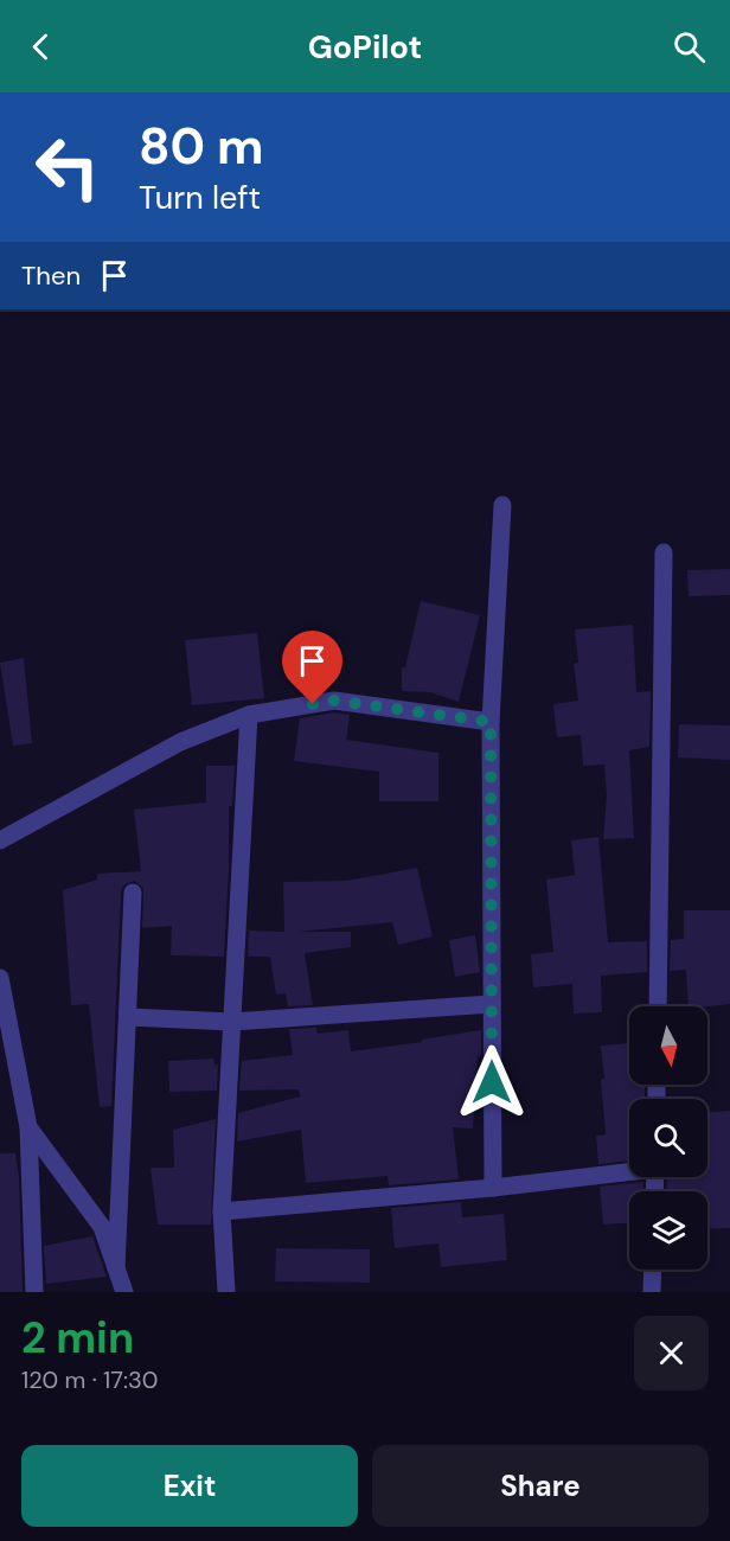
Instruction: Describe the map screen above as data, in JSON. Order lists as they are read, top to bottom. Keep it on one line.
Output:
{"north":"bottom","page":{"header":"GoPilot","turn":["80 m","Turn left"],"then":"Then","heading":["2 min","120 m · 17:30"],"buttons":["Exit","Share"]}}
